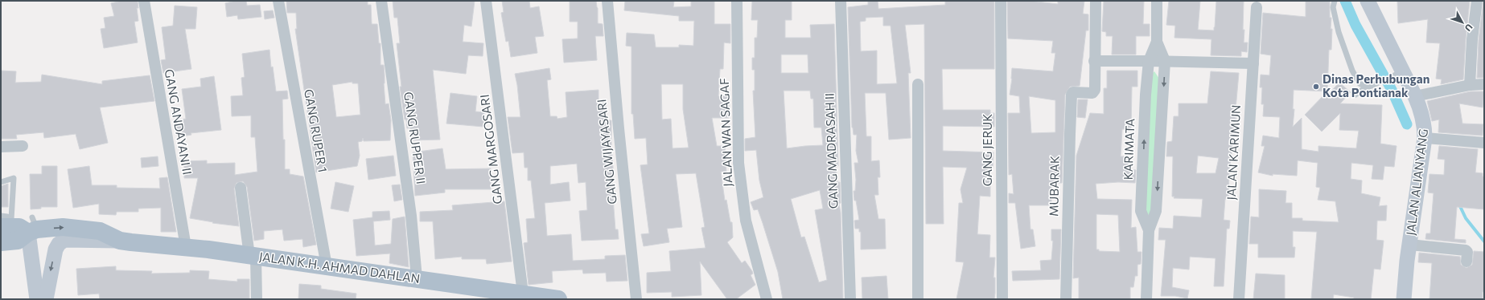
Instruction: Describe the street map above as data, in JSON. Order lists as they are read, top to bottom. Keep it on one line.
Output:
{"streets":{"main road":["JALAN K.H. AHMAD DAHLAN"],"street":["GANG ANDAYANI II","GANG RUPER 1","JALAN WAN SAGAF","GANG RUPPER II","GANG MARGOSARI","KARIMATA","GANG JERUK","GANG MADRASAH II","GANG WIJAYASARI","JALAN KARIMUN","JALAN ALIANYANG","MUBARAK"]},"crossings":[["GANG ANDAYANI II","JALAN K.H. AHMAD DAHLAN"],["GANG RUPER 1","JALAN K.H. AHMAD DAHLAN"],["GANG RUPPER II","JALAN K.H. AHMAD DAHLAN"],["GANG MARGOSARI","JALAN K.H. AHMAD DAHLAN"]],"places":["Dinas Perhubungan Kota Pontianak"],"north":"bottom right"}
